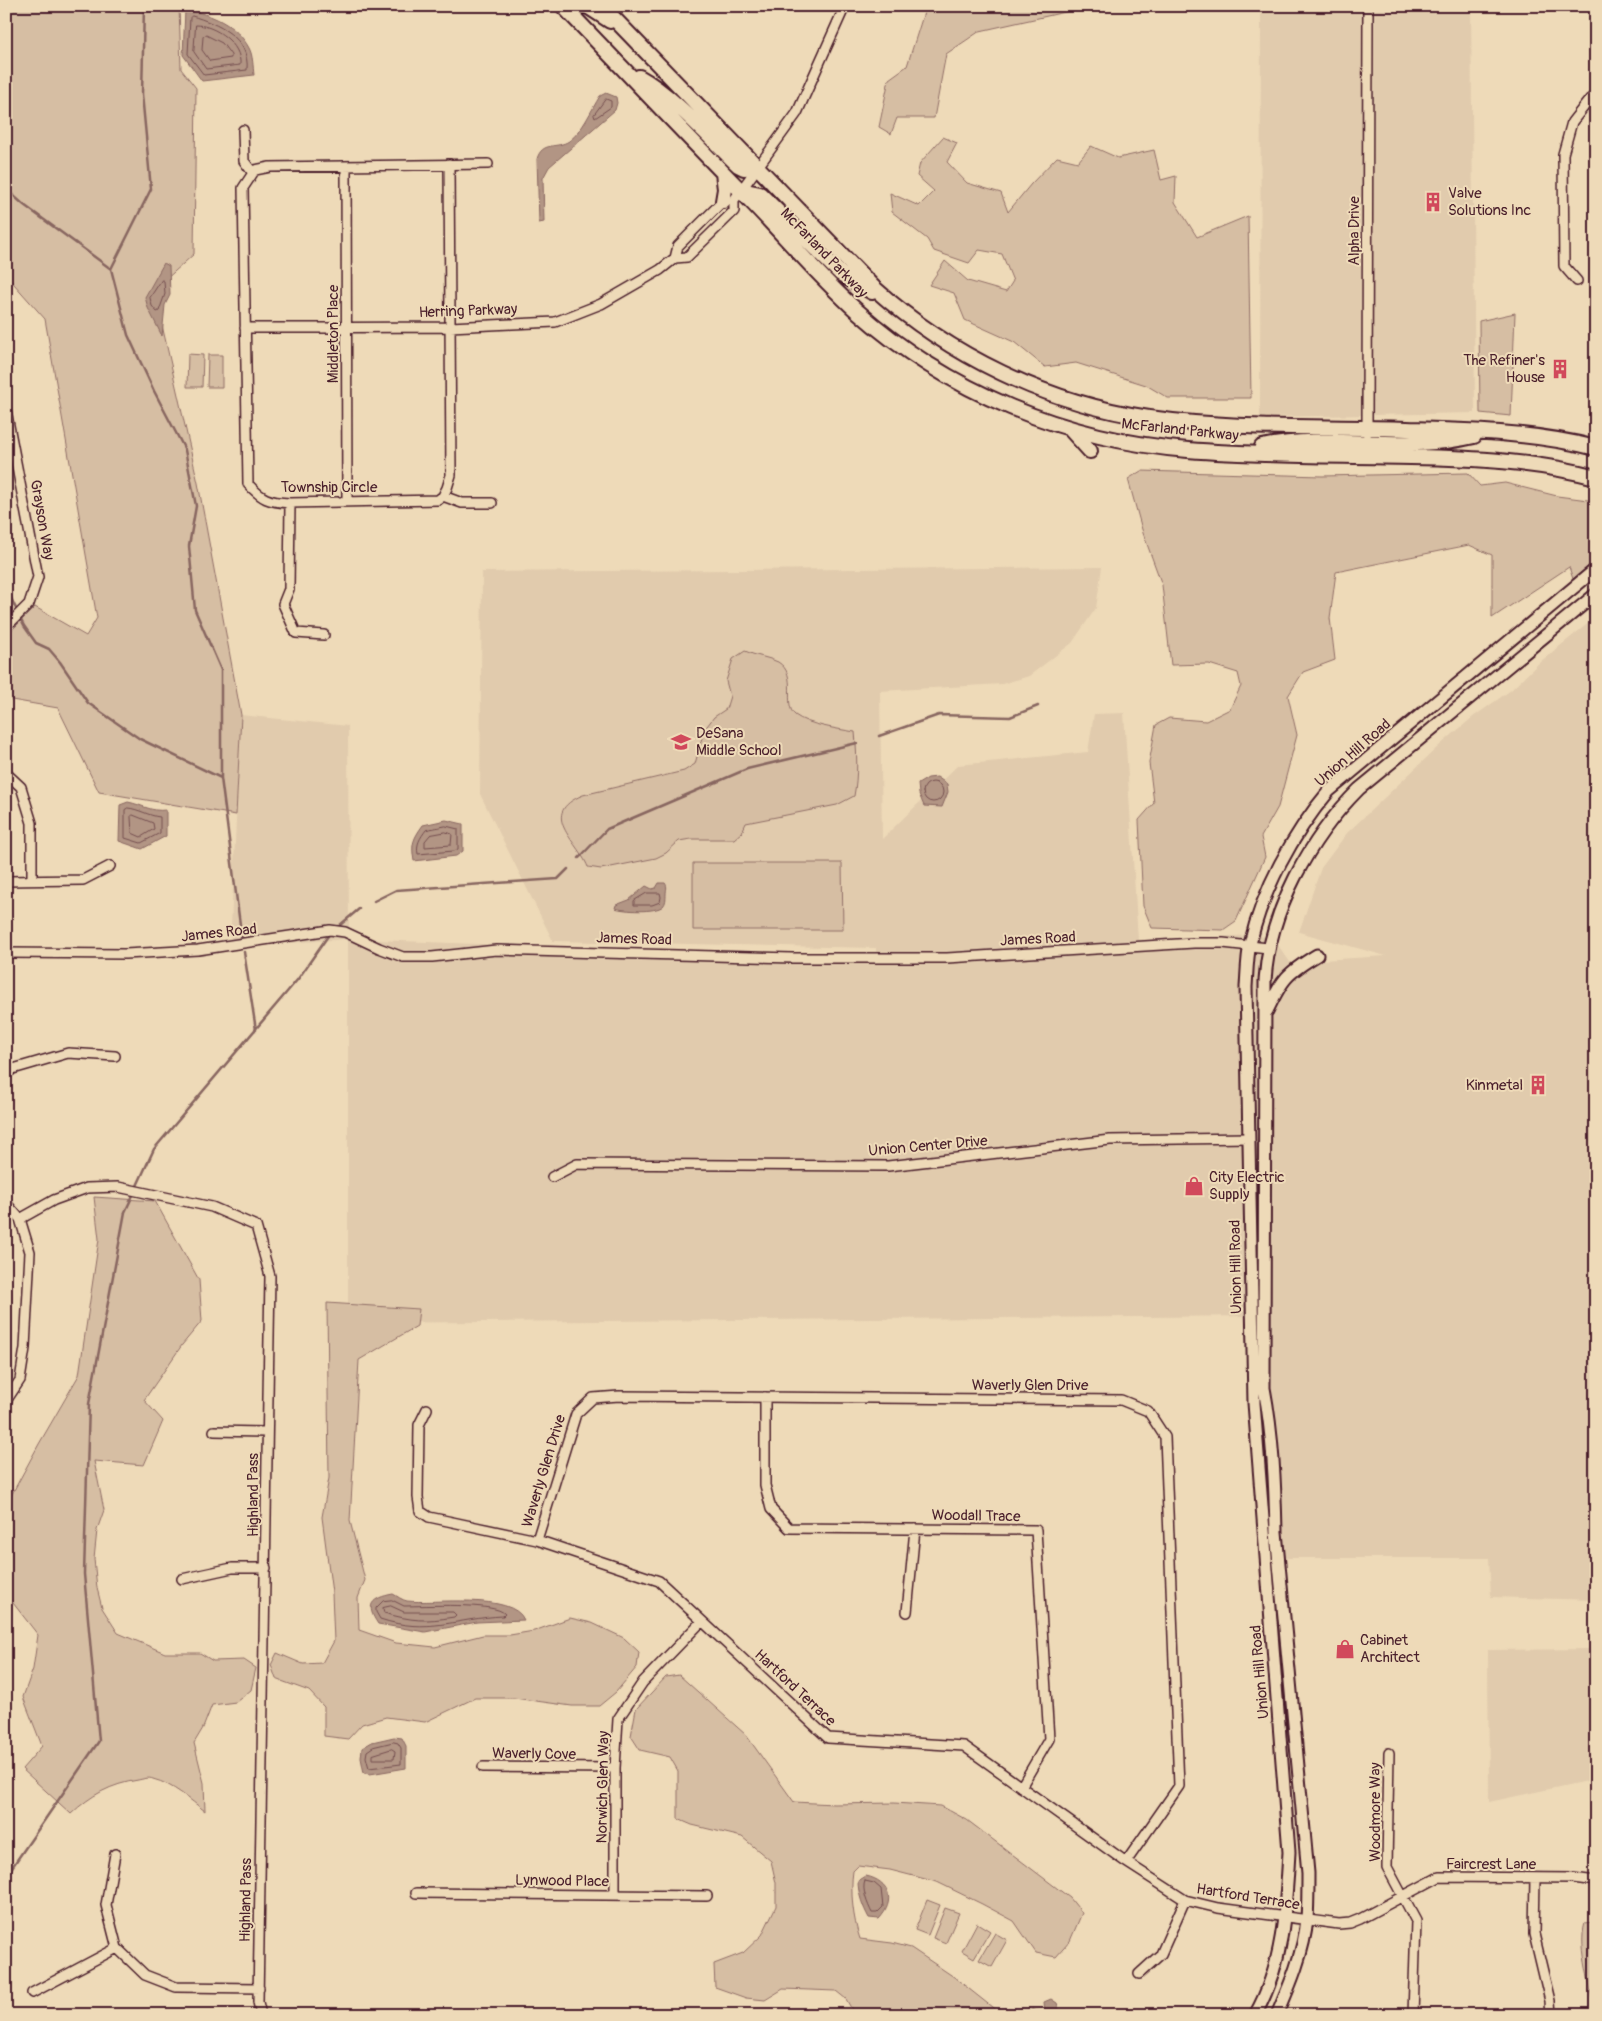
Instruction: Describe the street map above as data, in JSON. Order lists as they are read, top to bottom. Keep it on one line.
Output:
{"streets":{"main road":["McFarland Parkway"],"street":["Alpha Drive","Herring Parkway","Middleton Place","Township Circle","Grayson Way","Union Hill Road","James Road","Union Center Drive","Waverly Glen Drive","Highland Pass","Woodall Trace","Hartford Terrace","Waverly Cove","Norwich Glen Way","Woodmore Way","Faircrest Lane","Lynwood Place"]},"crossings":[["Alpha Drive","McFarland Parkway"],["McFarland Parkway","Herring Parkway"],["Herring Parkway","Middleton Place"],["Herring Parkway","Township Circle"],["Middleton Place","Township Circle"],["Union Hill Road","James Road"],["Union Hill Road","Union Center Drive"],["Union Hill Road","Hartford Terrace"],["Union Hill Road","Faircrest Lane"],["Waverly Glen Drive","Woodall Trace"],["Waverly Glen Drive","Hartford Terrace"],["Woodall Trace","Hartford Terrace"],["Hartford Terrace","Norwich Glen Way"],["Hartford Terrace","Faircrest Lane"],["Waverly Cove","Norwich Glen Way"],["Norwich Glen Way","Lynwood Place"],["Woodmore Way","Faircrest Lane"]],"places":{"building":["Valve Solutions Inc","The Refiner's House","Kinmetal"],"school or university":["DeSana Middle School"],"shop":["City Electric Supply","Cabinet Architect"]}}
